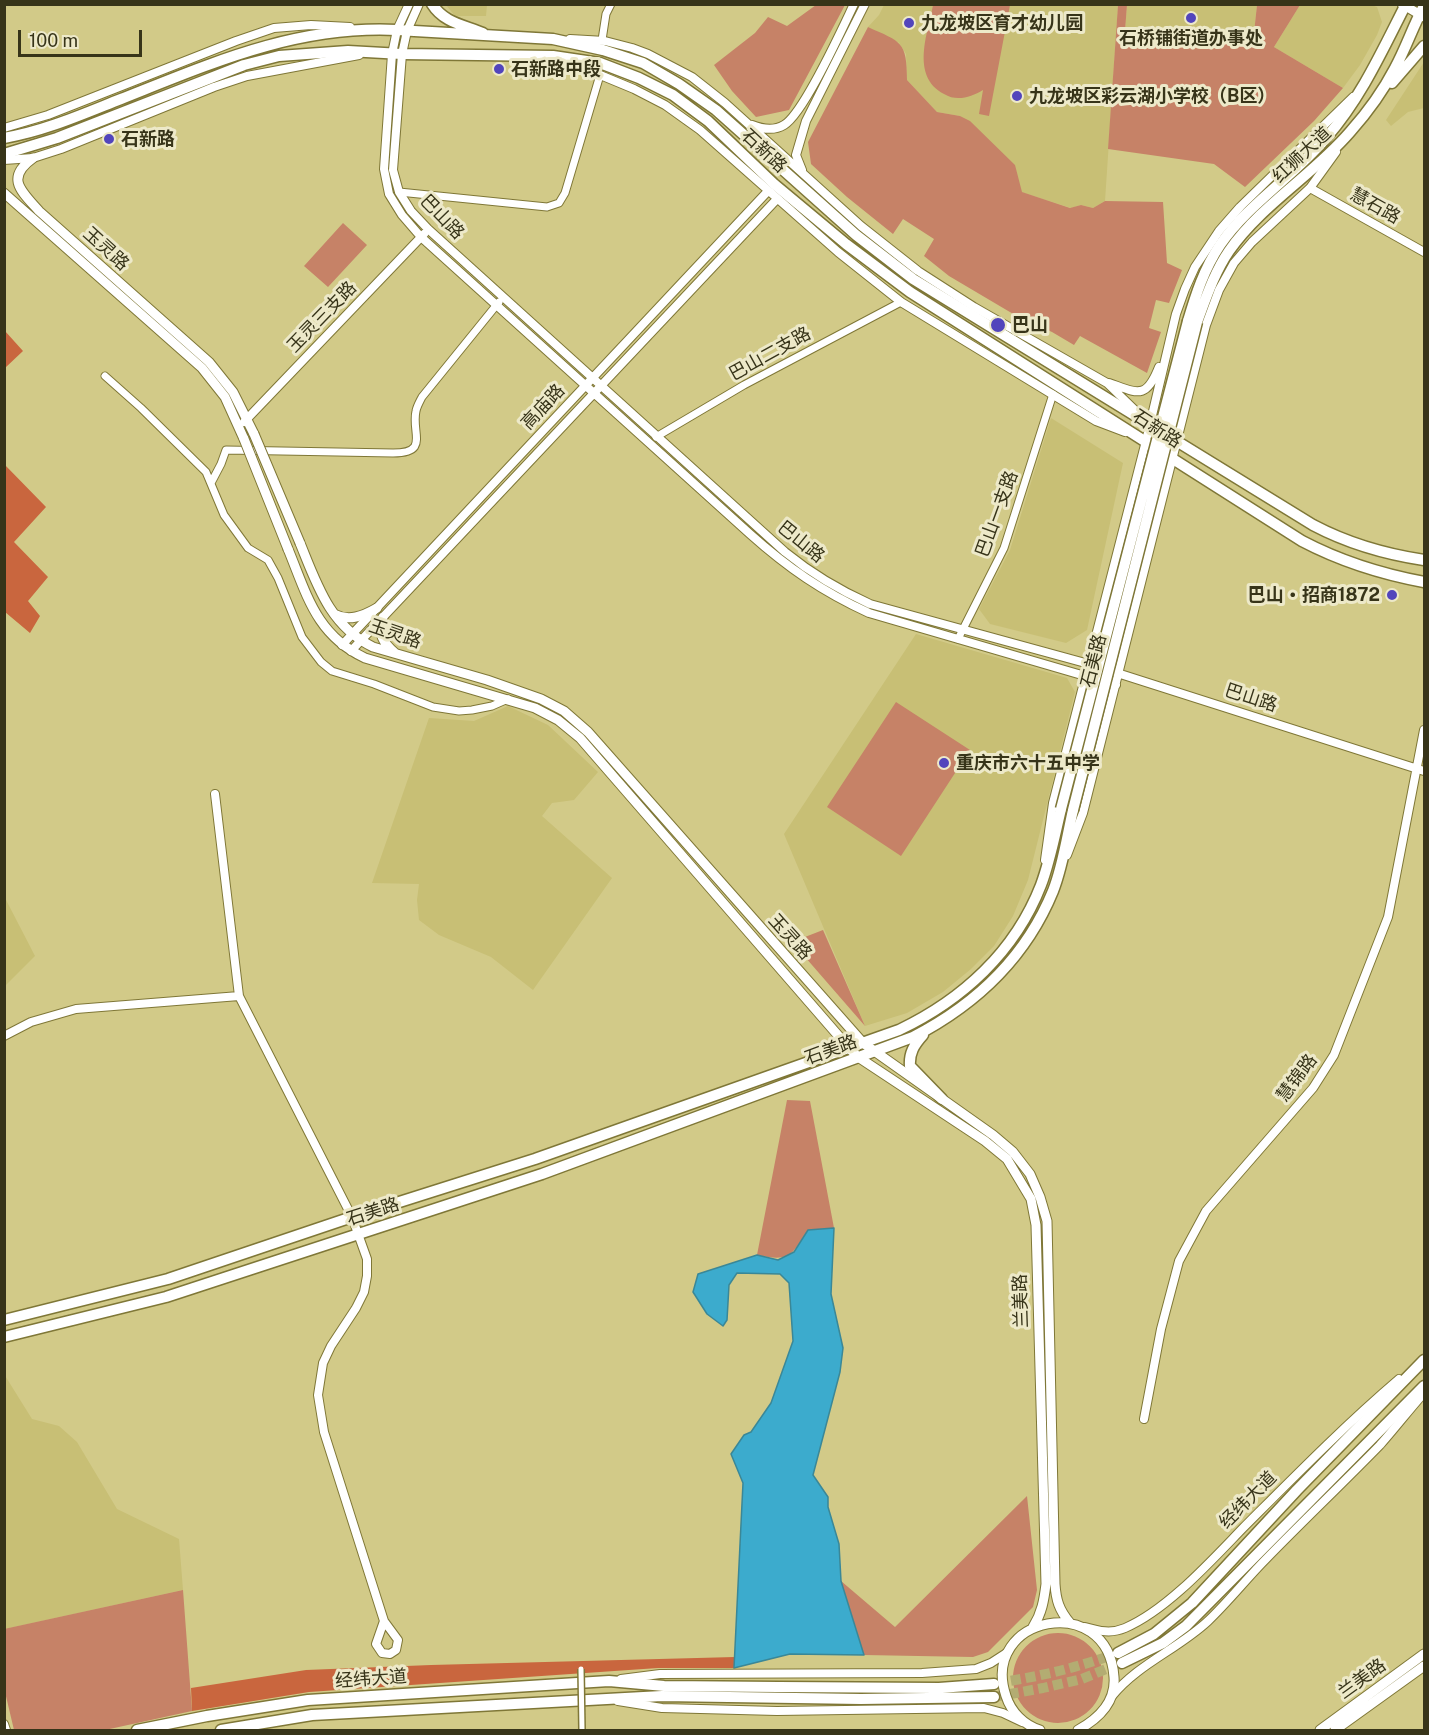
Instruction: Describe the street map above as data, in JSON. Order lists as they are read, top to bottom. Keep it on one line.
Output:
{"streets":{"main road":["石新路","红狮大道","玉灵路","石美路","兰美路","经纬大道"],"street":["慧石路","巴山路","玉灵三支路","巴山二支路","高庙路","巴山一支路","慧锦路"]},"crossings":[["石新路","巴山路"],["红狮大道","石美路"],["巴山路","玉灵三支路"],["巴山路","巴山二支路"],["巴山路","高庙路"],["巴山路","巴山一支路"],["巴山路","慧锦路"],["玉灵路","玉灵三支路"],["玉灵路","高庙路"],["玉灵路","石美路"],["玉灵路","兰美路"],["石美路","兰美路"],["兰美路","经纬大道"]],"places":["石桥铺街道办事处","九龙坡区育才幼儿园","石新路中段","九龙坡区彩云湖小学校（B区）","石新路","巴山","巴山‧招商1872","重庆市六十五中学"],"scale_bar":"100 m"}
